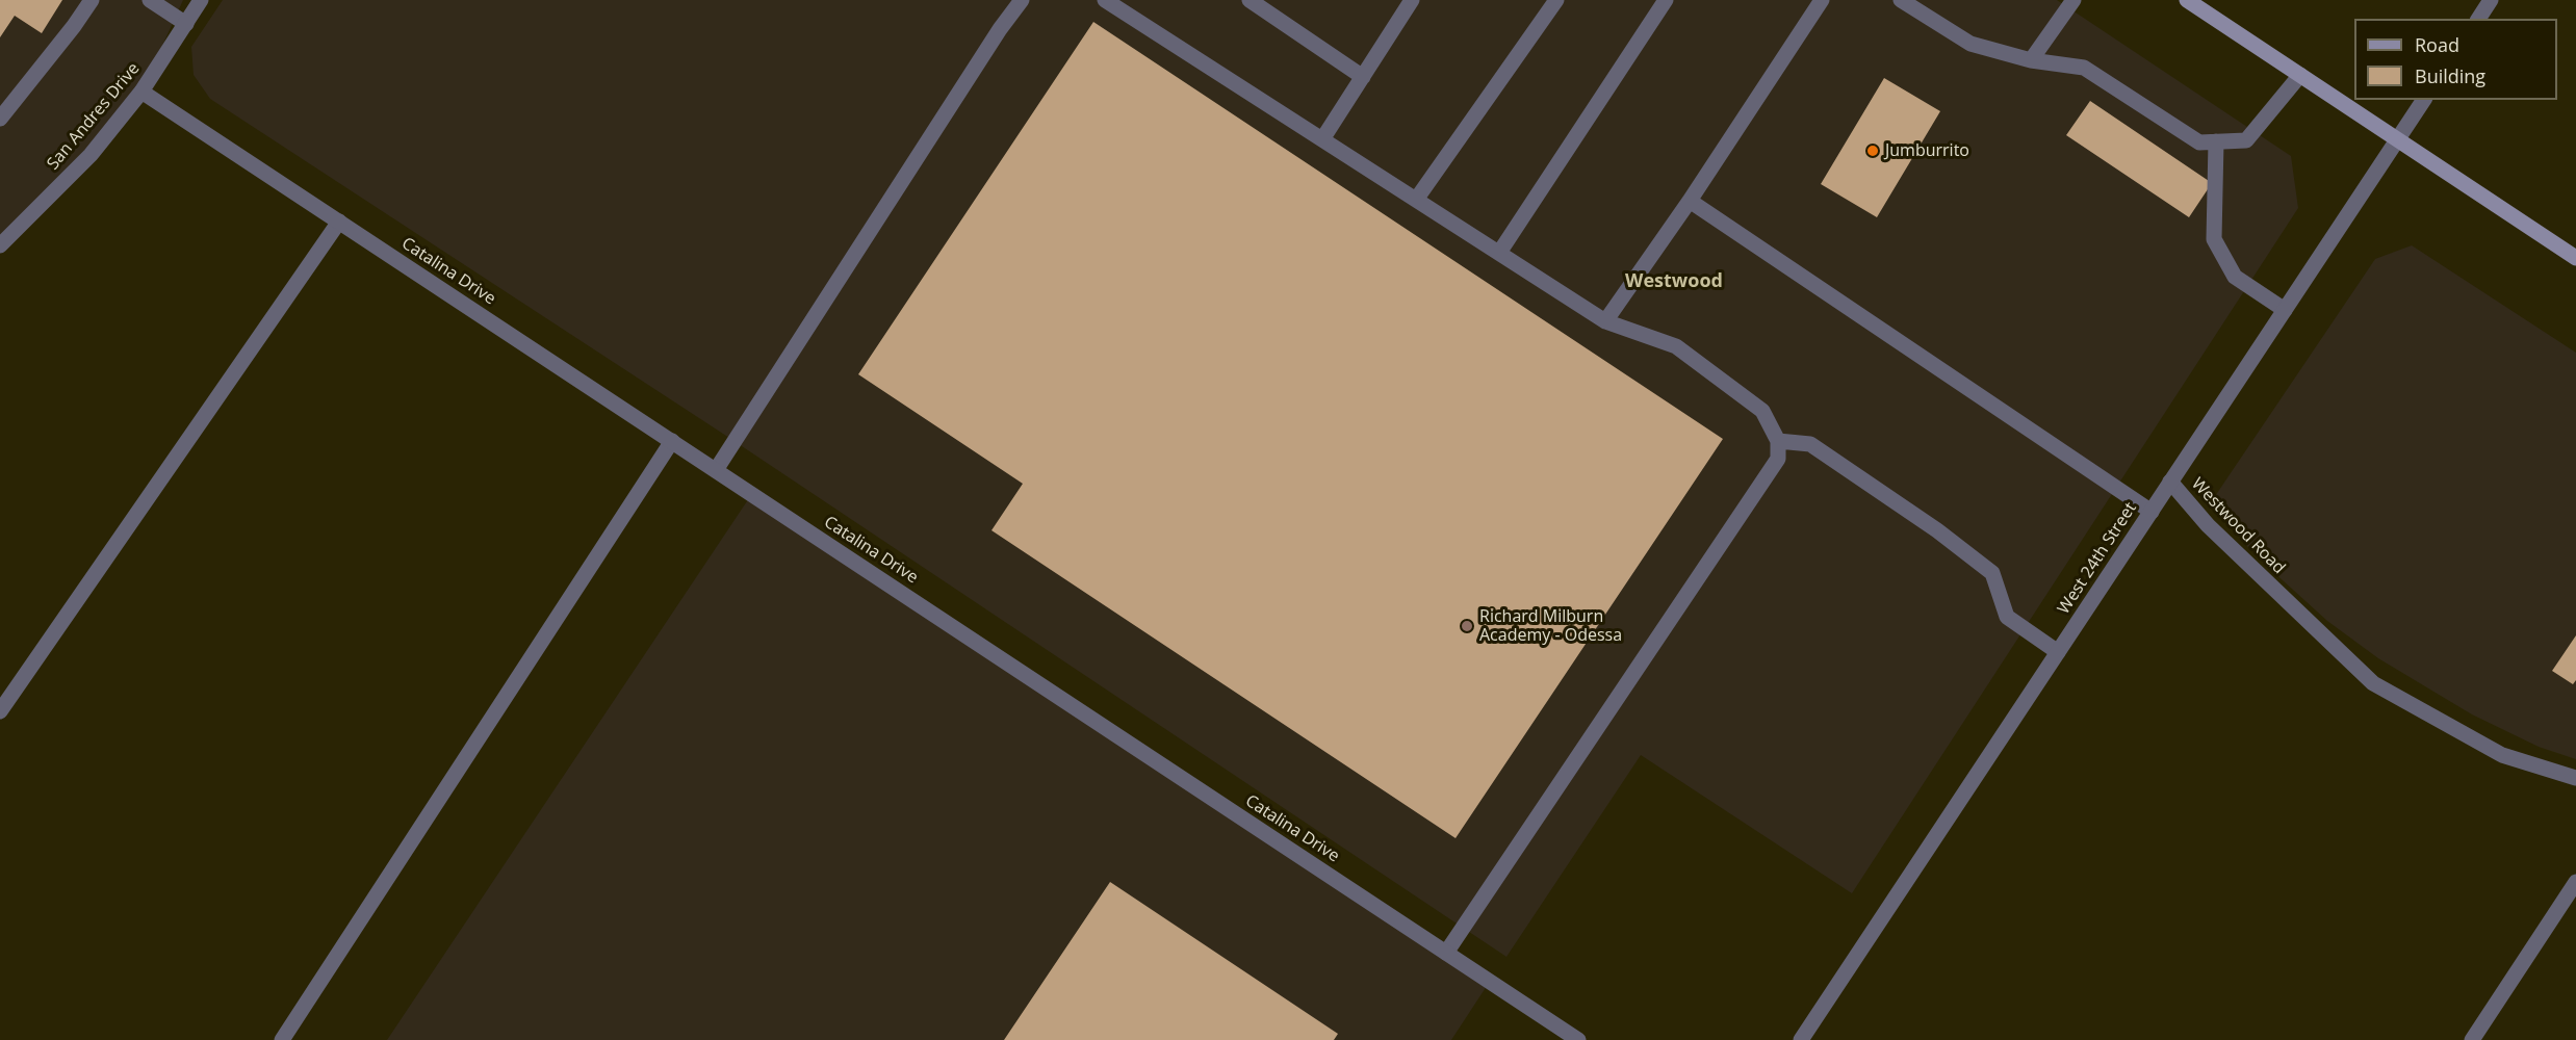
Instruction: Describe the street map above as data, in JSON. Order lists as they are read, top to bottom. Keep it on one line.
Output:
{"streets":{"street":["San Andres Drive","Catalina Drive","Westwood Road","West 24th Street"]},"crossings":[["San Andres Drive","Catalina Drive"],["Westwood Road","West 24th Street"]],"districts":["Westwood"],"places":["Jumburrito","Richard Milburn Academy - Odessa"],"legend":["Road","Building"]}
